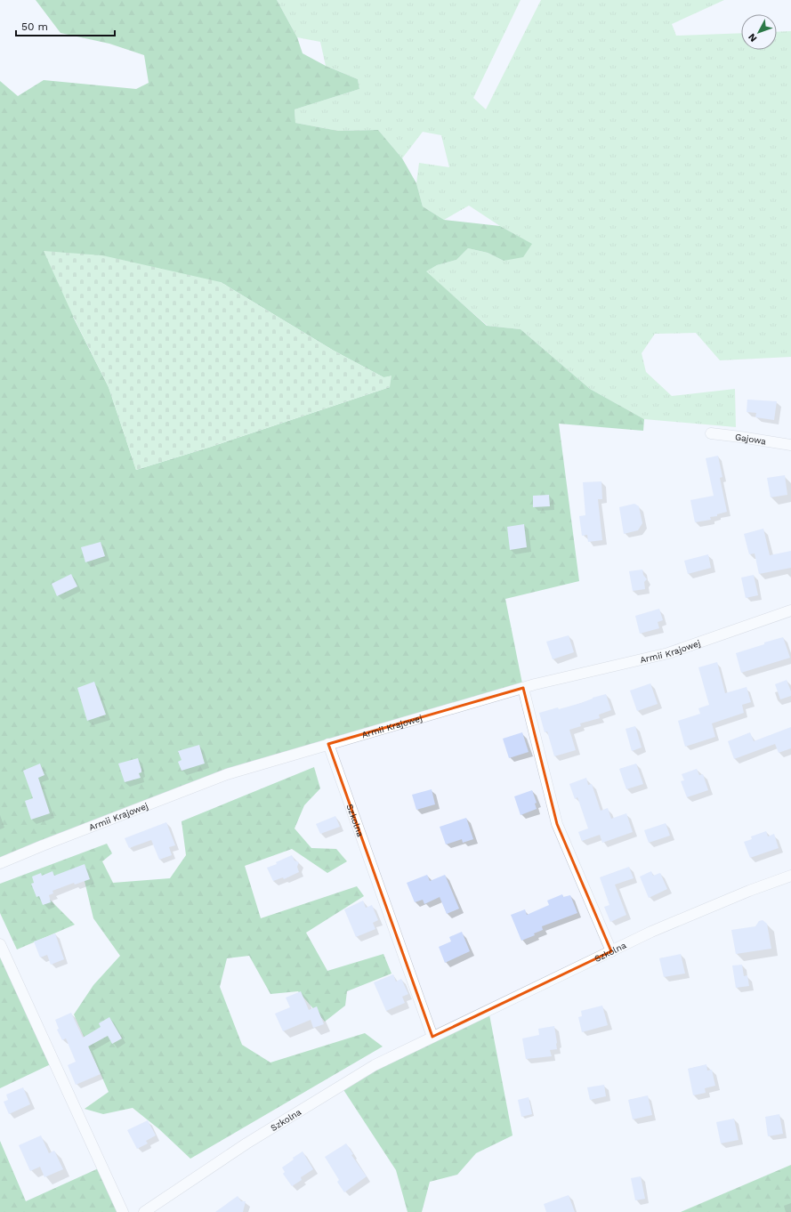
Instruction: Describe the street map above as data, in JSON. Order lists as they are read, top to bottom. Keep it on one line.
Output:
{"streets":{"street":["Gajowa","Armii Krajowej","Szkolna"]},"crossings":[["Armii Krajowej","Szkolna"]],"scale_bar":"50 m","north":"bottom left"}
